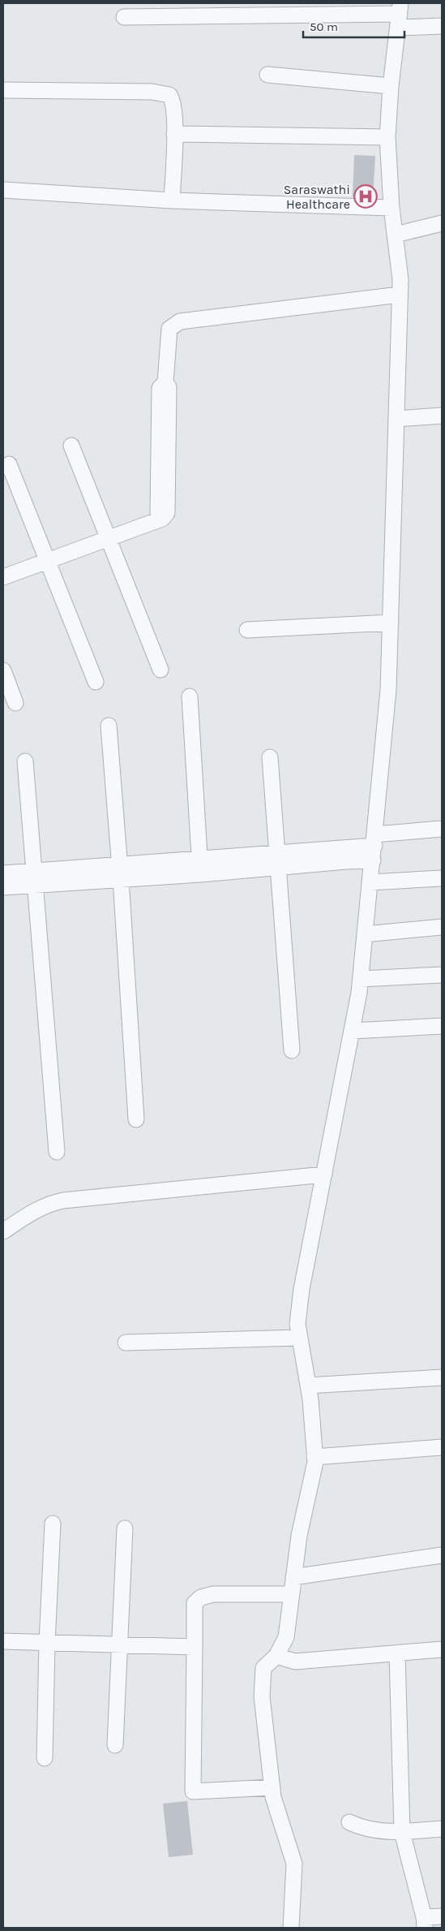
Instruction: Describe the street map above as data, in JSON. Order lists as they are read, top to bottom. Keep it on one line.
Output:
{"places":{"hospital":["Saraswathi Healthcare"]},"scale_bar":"50 m"}
